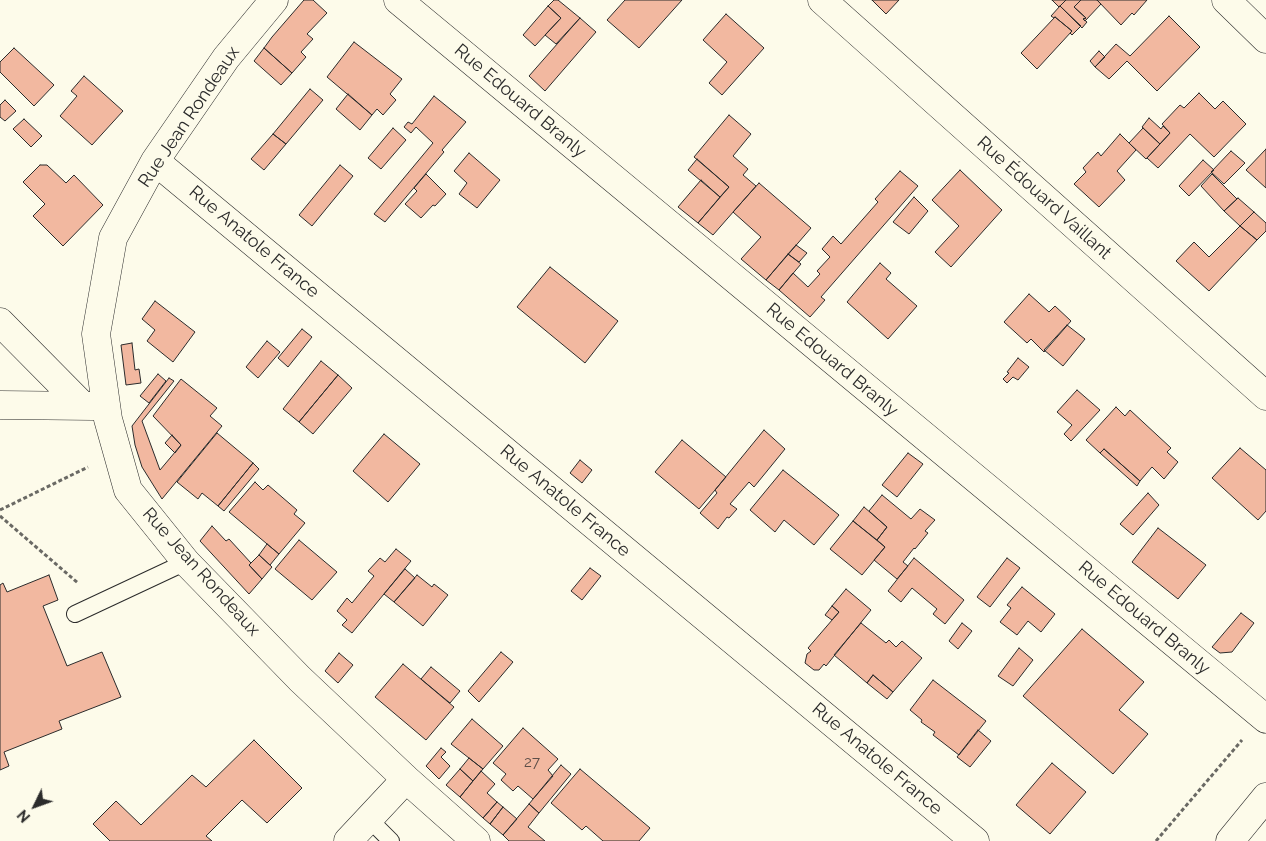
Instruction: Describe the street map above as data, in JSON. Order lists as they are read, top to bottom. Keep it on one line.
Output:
{"streets":{"street":["Rue Edouard Branly","Rue Jean Rondeaux","Rue Édouard Vaillant","Rue Anatole France"]},"crossings":[["Rue Jean Rondeaux","Rue Anatole France"]],"house_numbers":["27"],"north":"bottom left"}
